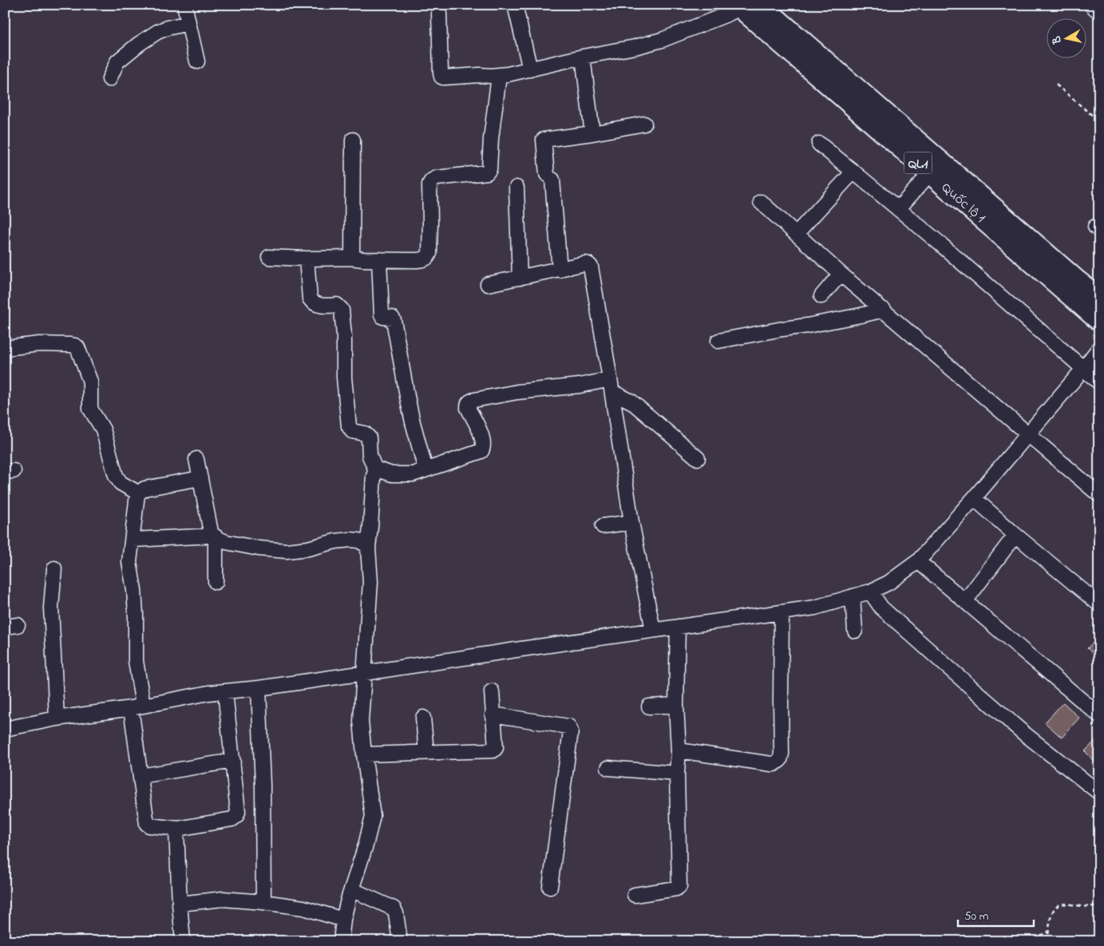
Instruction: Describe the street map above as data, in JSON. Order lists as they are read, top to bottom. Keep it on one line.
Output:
{"streets":{"highway":["QL.1","Quốc lộ 1"]},"scale_bar":"50 m","north":"left"}
